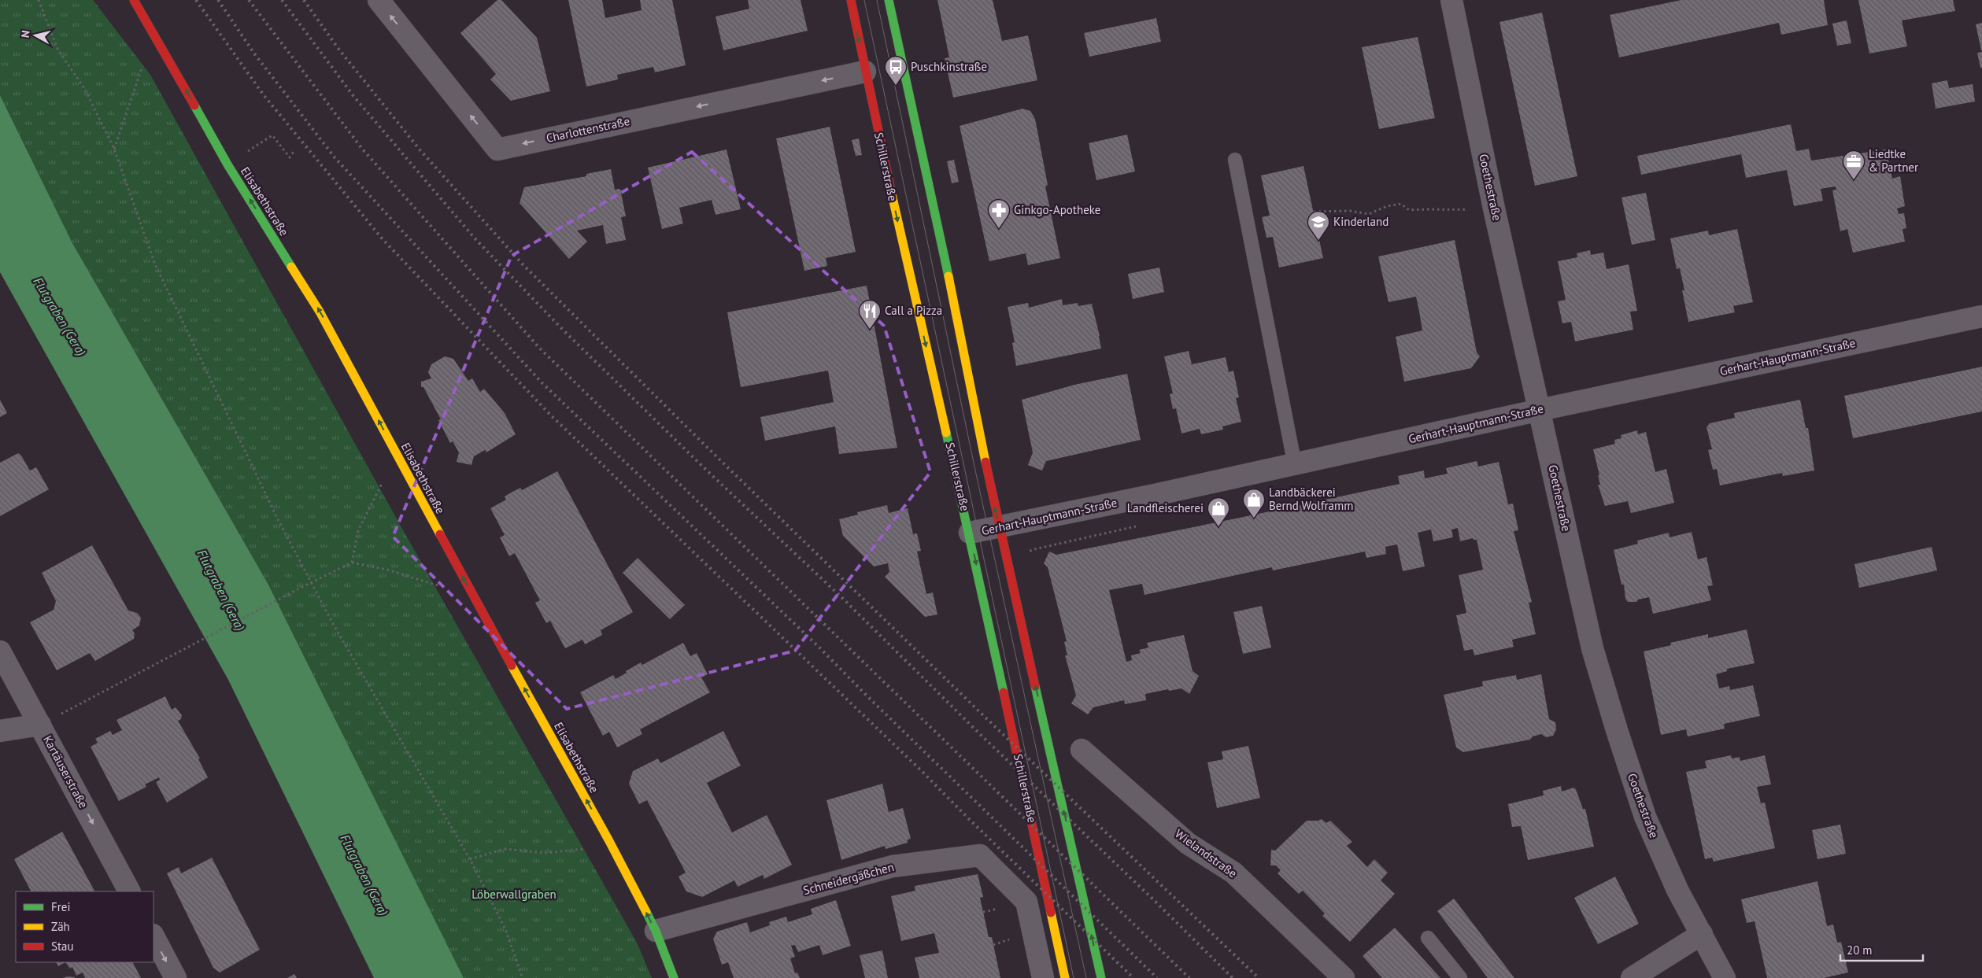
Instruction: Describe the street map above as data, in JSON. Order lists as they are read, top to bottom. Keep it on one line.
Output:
{"streets":{"main road":["Schillerstraße","Elisabethstraße"],"street":["Charlottenstraße","Goethestraße","Gerhart-Hauptmann-Straße","Kartäuserstraße","Wielandstraße","Schneidergäßchen"]},"crossings":[["Charlottenstraße","Schillerstraße"],["Schillerstraße","Gerhart-Hauptmann-Straße"],["Goethestraße","Gerhart-Hauptmann-Straße"],["Elisabethstraße","Schneidergäßchen"]],"one_way":["Charlottenstraße","Elisabethstraße","Kartäuserstraße"],"water":["Flutgraben (Gera)"],"parks":["Löberwallgraben"],"places":{"bus stop":["Puschkinstraße"],"office":["Liedtke & Partner"],"pharmacy":["Ginkgo-Apotheke"],"school or university":["Kinderland"],"restaurant":["Call a Pizza"],"shop":["Landbäckerei Bernd Wolframm","Landfleischerei"]},"legend":["Frei","Zäh","Stau"],"scale_bar":"20 m","north":"left"}
